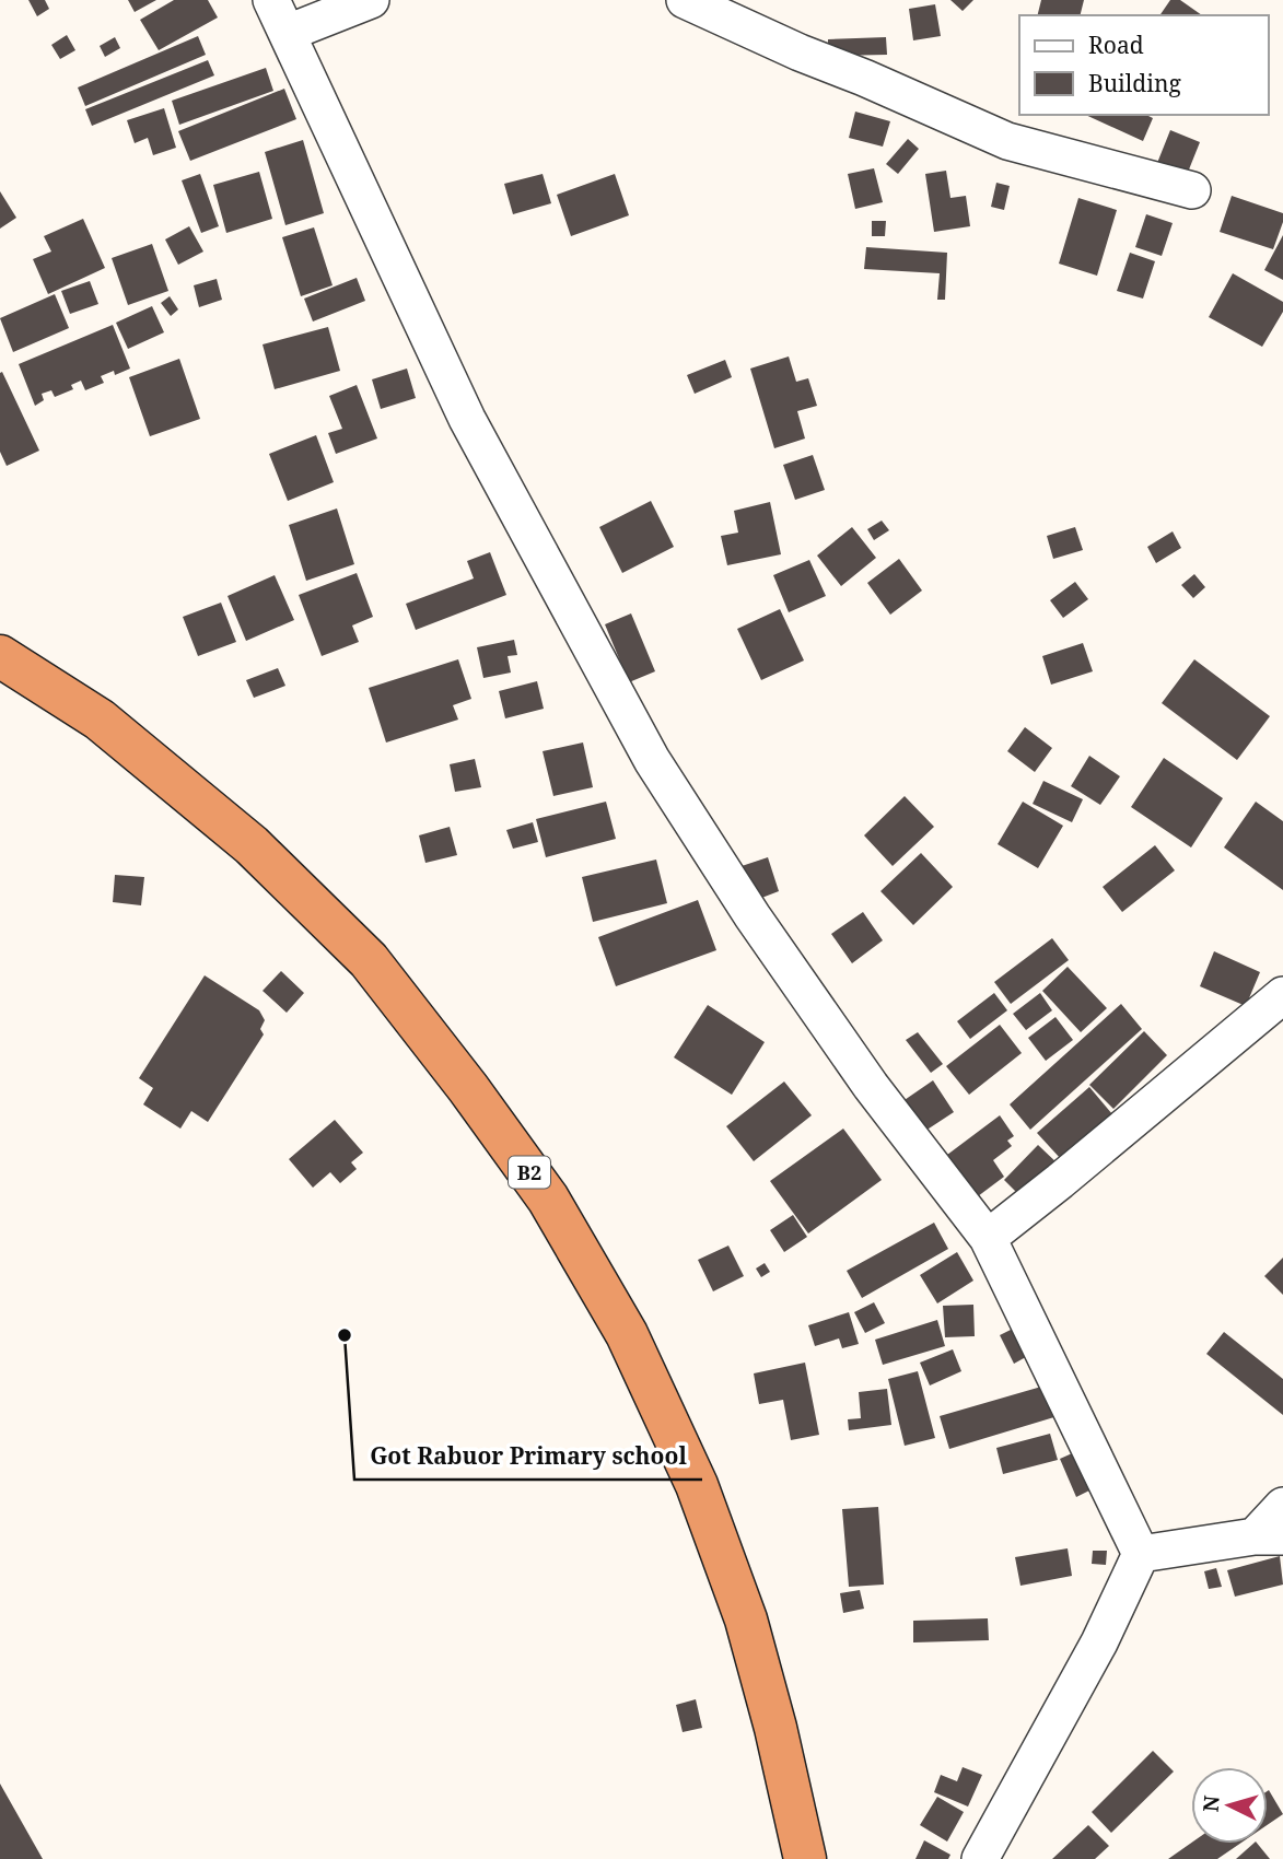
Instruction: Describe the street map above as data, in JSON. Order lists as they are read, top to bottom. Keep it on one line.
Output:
{"streets":{"highway":["B2"]},"places":["Got Rabuor Primary school"],"legend":["Road","Building"],"north":"left"}
